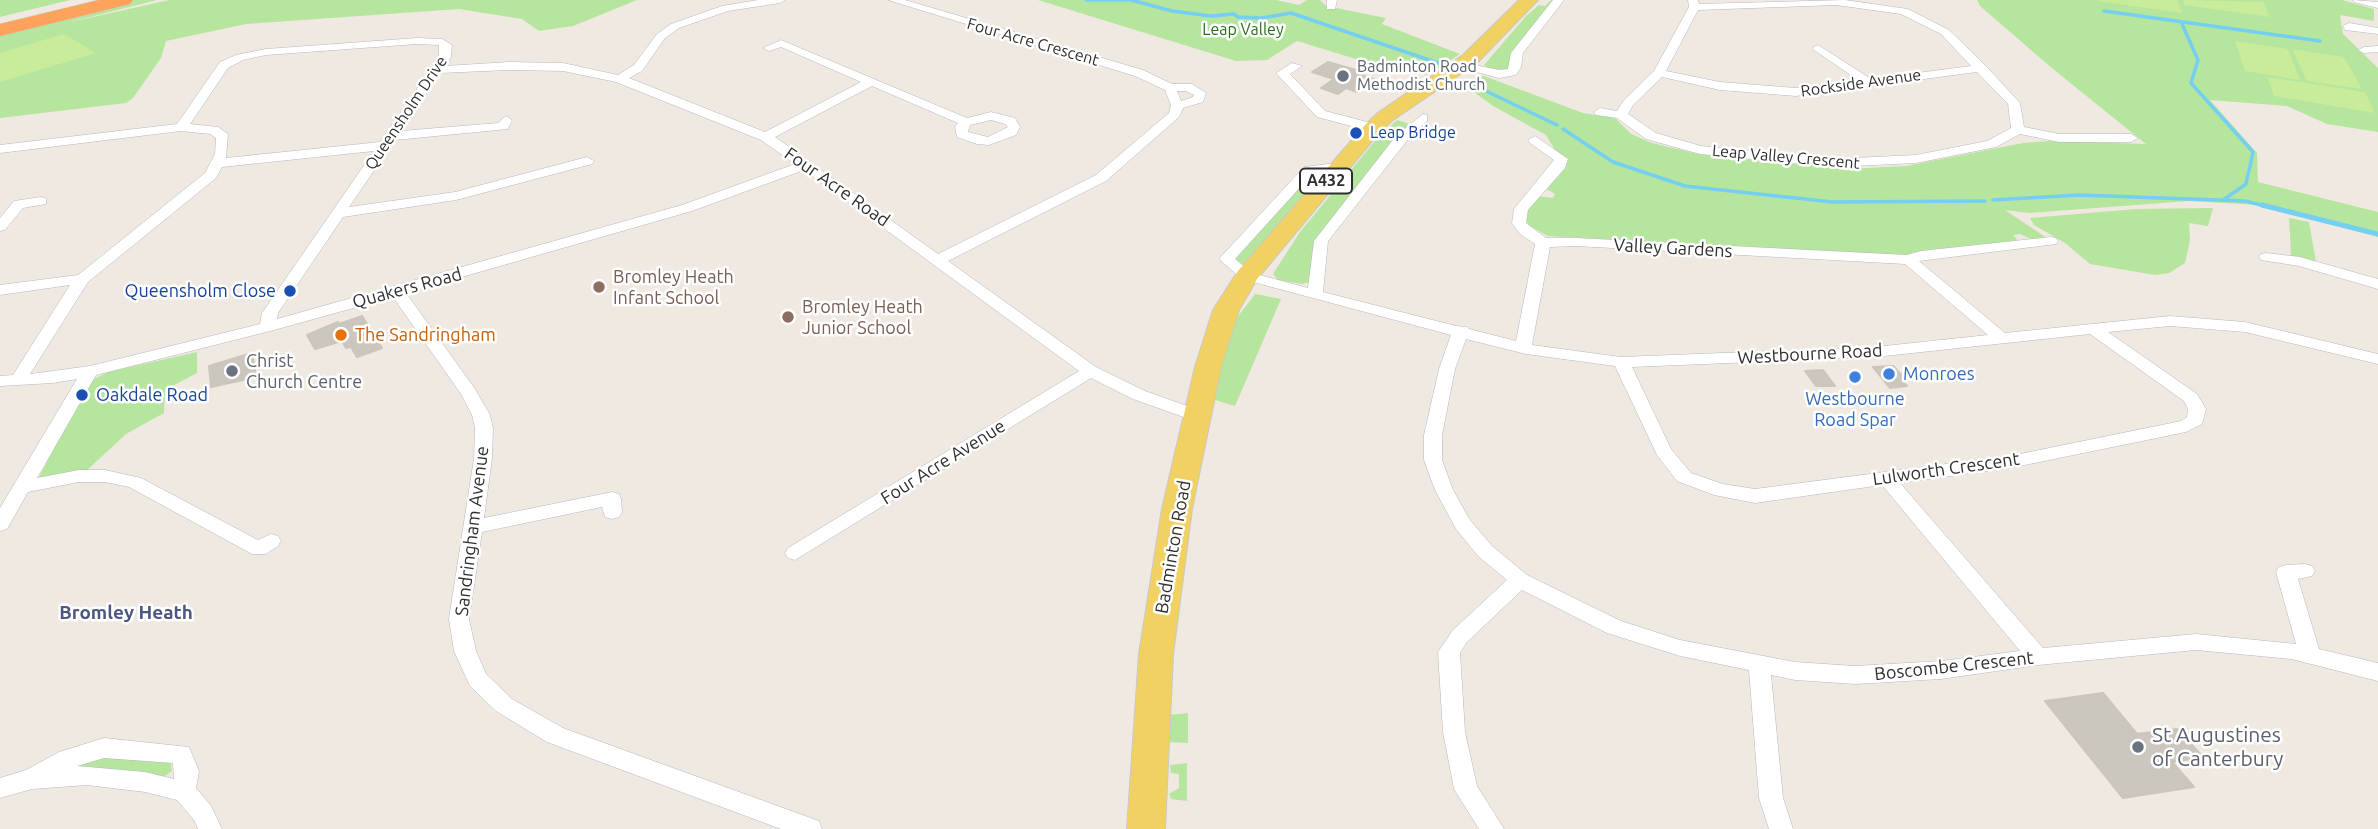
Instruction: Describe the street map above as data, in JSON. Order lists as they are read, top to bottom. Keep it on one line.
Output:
{"streets":{"main road":["A432","Badminton Road"],"street":["Four Acre Crescent","Rockside Avenue","Queensholm Drive","Leap Valley Crescent","Four Acre Road","Valley Gardens","Quakers Road","Westbourne Road","Four Acre Avenue","Lulworth Crescent","Sandringham Avenue","Boscombe Crescent"]},"crossings":[["Four Acre Crescent","Four Acre Road"],["Queensholm Drive","Four Acre Road"],["Queensholm Drive","Quakers Road"],["Four Acre Road","Quakers Road"],["Four Acre Road","Four Acre Avenue"],["Four Acre Road","Badminton Road"],["Quakers Road","Sandringham Avenue"],["Westbourne Road","Lulworth Crescent"],["Westbourne Road","Badminton Road"],["Westbourne Road","Boscombe Crescent"]],"districts":["Bromley Heath"],"parks":["Leap Valley"],"places":["Badminton Road Methodist Church","Leap Bridge","Bromley Heath Infant School","Queensholm Close","Bromley Heath Junior School","The Sandringham","Christ Church Centre","Monroes","Westbourne Road Spar","Oakdale Road","St Augustines of Canterbury"]}
